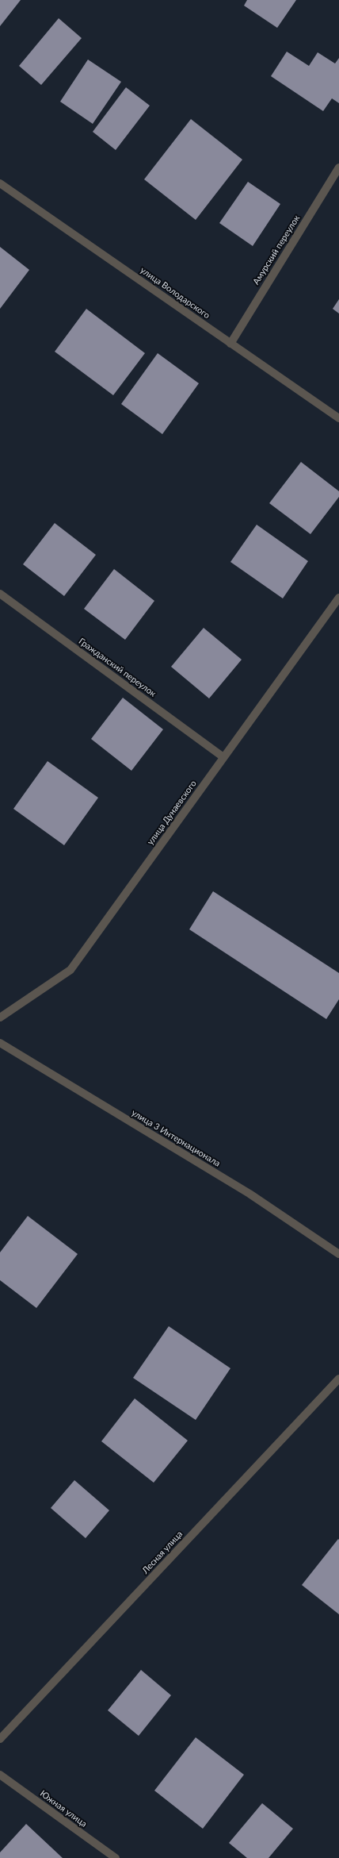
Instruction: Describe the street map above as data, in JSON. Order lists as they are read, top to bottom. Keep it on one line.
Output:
{"streets":{"street":["Амурский переулок","улица Володарского","Гражданский переулок","улица Дунаевского","улица 3 Интернационала","Лесная улица","Южная улица"]},"crossings":[["Амурский переулок","улица Володарского"],["Гражданский переулок","улица Дунаевского"]]}
